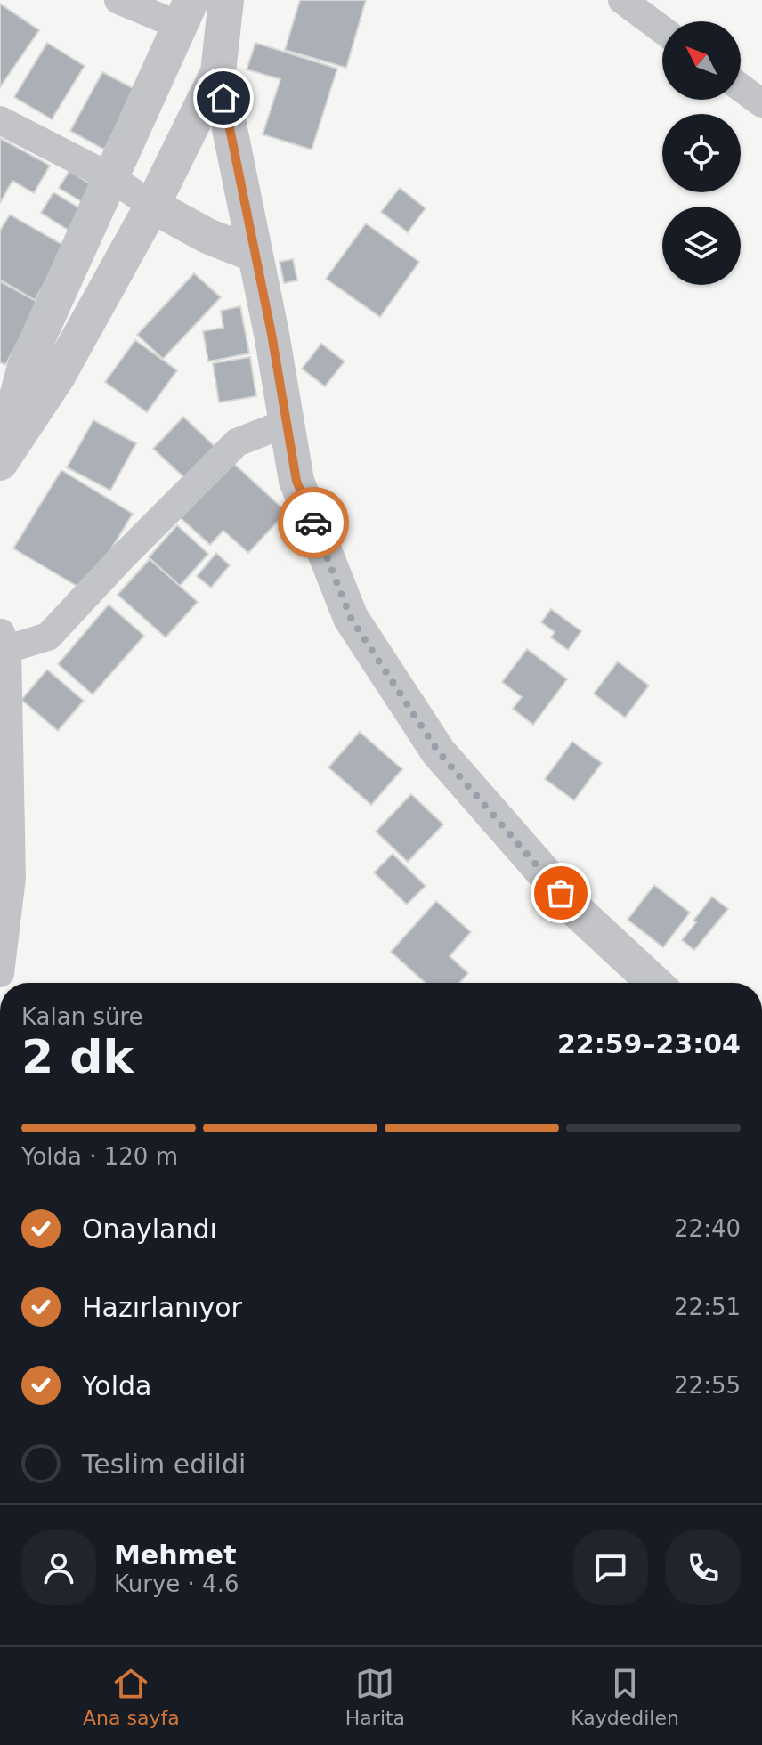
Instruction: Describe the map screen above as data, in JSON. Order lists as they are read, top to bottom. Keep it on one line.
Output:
{"north":"top left","page":{"heading":["2 dk","Kalan süre","22:59–23:04"],"panel":["Mehmet","Kurye · 4.6"],"bar":"Yolda · 120 m","list":[["Onaylandı","22:40"],["Hazırlanıyor","22:51"],["Yolda","22:55"],"Teslim edildi"],"tabs":["Ana sayfa","Harita","Kaydedilen"]}}
